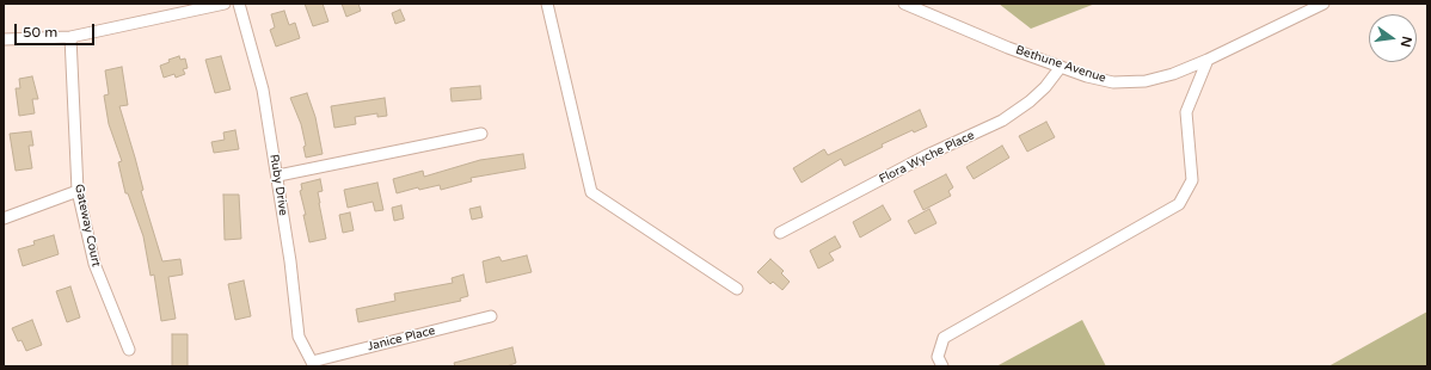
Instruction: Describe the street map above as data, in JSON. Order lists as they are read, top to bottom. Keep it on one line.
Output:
{"streets":{"street":["Bethune Avenue","Flora Wyche Place","Ruby Drive","Gateway Court","Janice Place"]},"crossings":[["Bethune Avenue","Flora Wyche Place"],["Ruby Drive","Janice Place"]],"scale_bar":"50 m","north":"right"}
